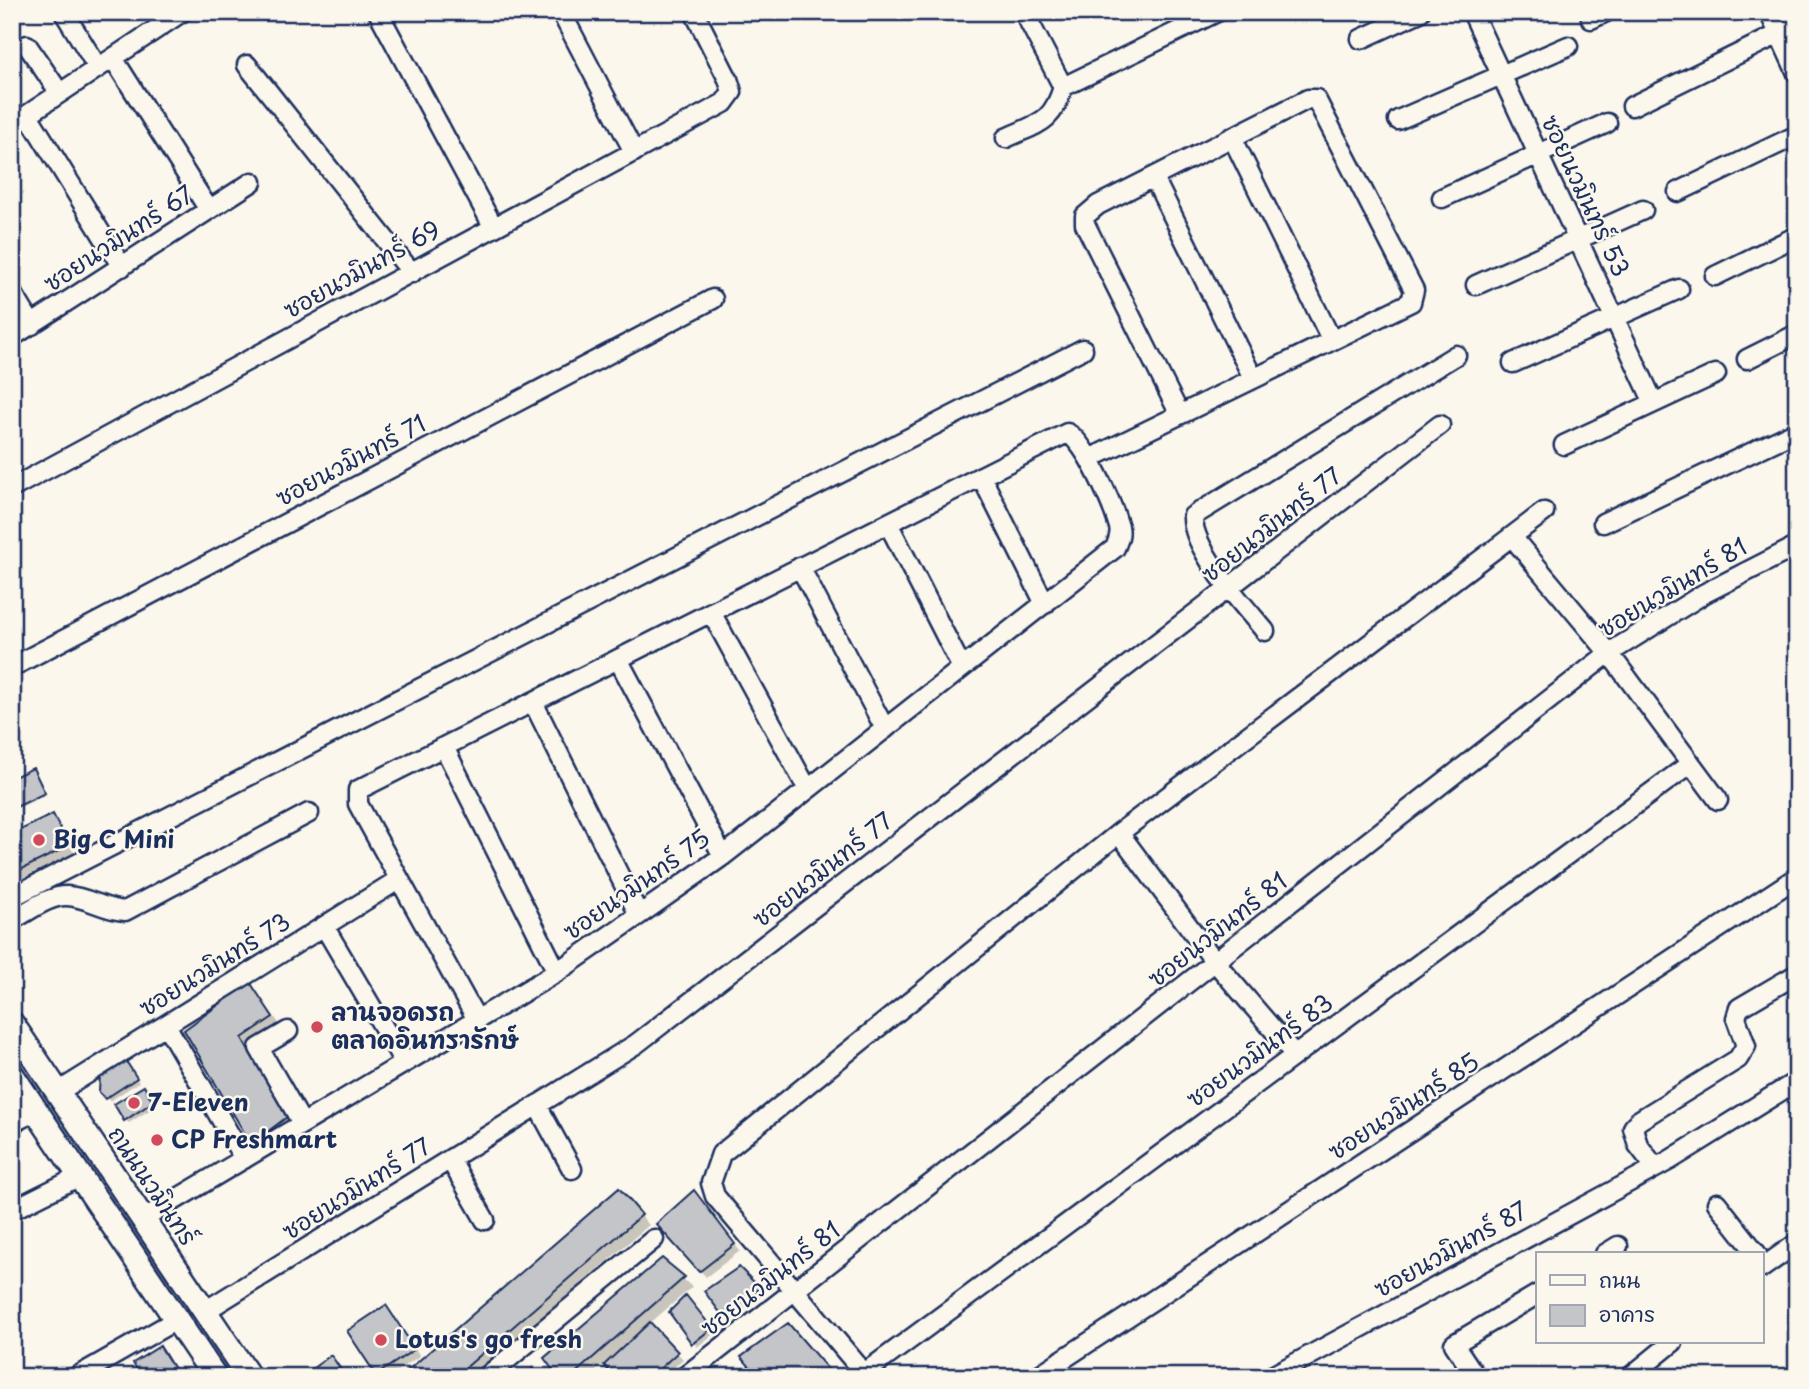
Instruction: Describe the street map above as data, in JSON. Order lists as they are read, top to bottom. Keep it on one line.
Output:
{"streets":{"main road":["ถนนนวมินทร์"],"street":["ซอยนวมินทร์ 53","ซอยนวมินทร์ 67","ซอยนวมินทร์ 69","ซอยนวมินทร์ 71","ซอยนวมินทร์ 77","ซอยนวมินทร์ 81","ซอยนวมินทร์ 75","ซอยนวมินทร์ 73","ซอยนวมินทร์ 83","ซอยนวมินทร์ 85","ซอยนวมินทร์ 87"]},"crossings":[["ซอยนวมินทร์ 77","ถนนนวมินทร์"],["ซอยนวมินทร์ 75","ถนนนวมินทร์"],["ซอยนวมินทร์ 73","ถนนนวมินทร์"]],"places":["Big C Mini","ลานจอดรถ ตลาดอินทรารักษ์","7-Eleven","CP Freshmart","Lotus's go fresh"],"legend":["ถนน","อาคาร"]}
